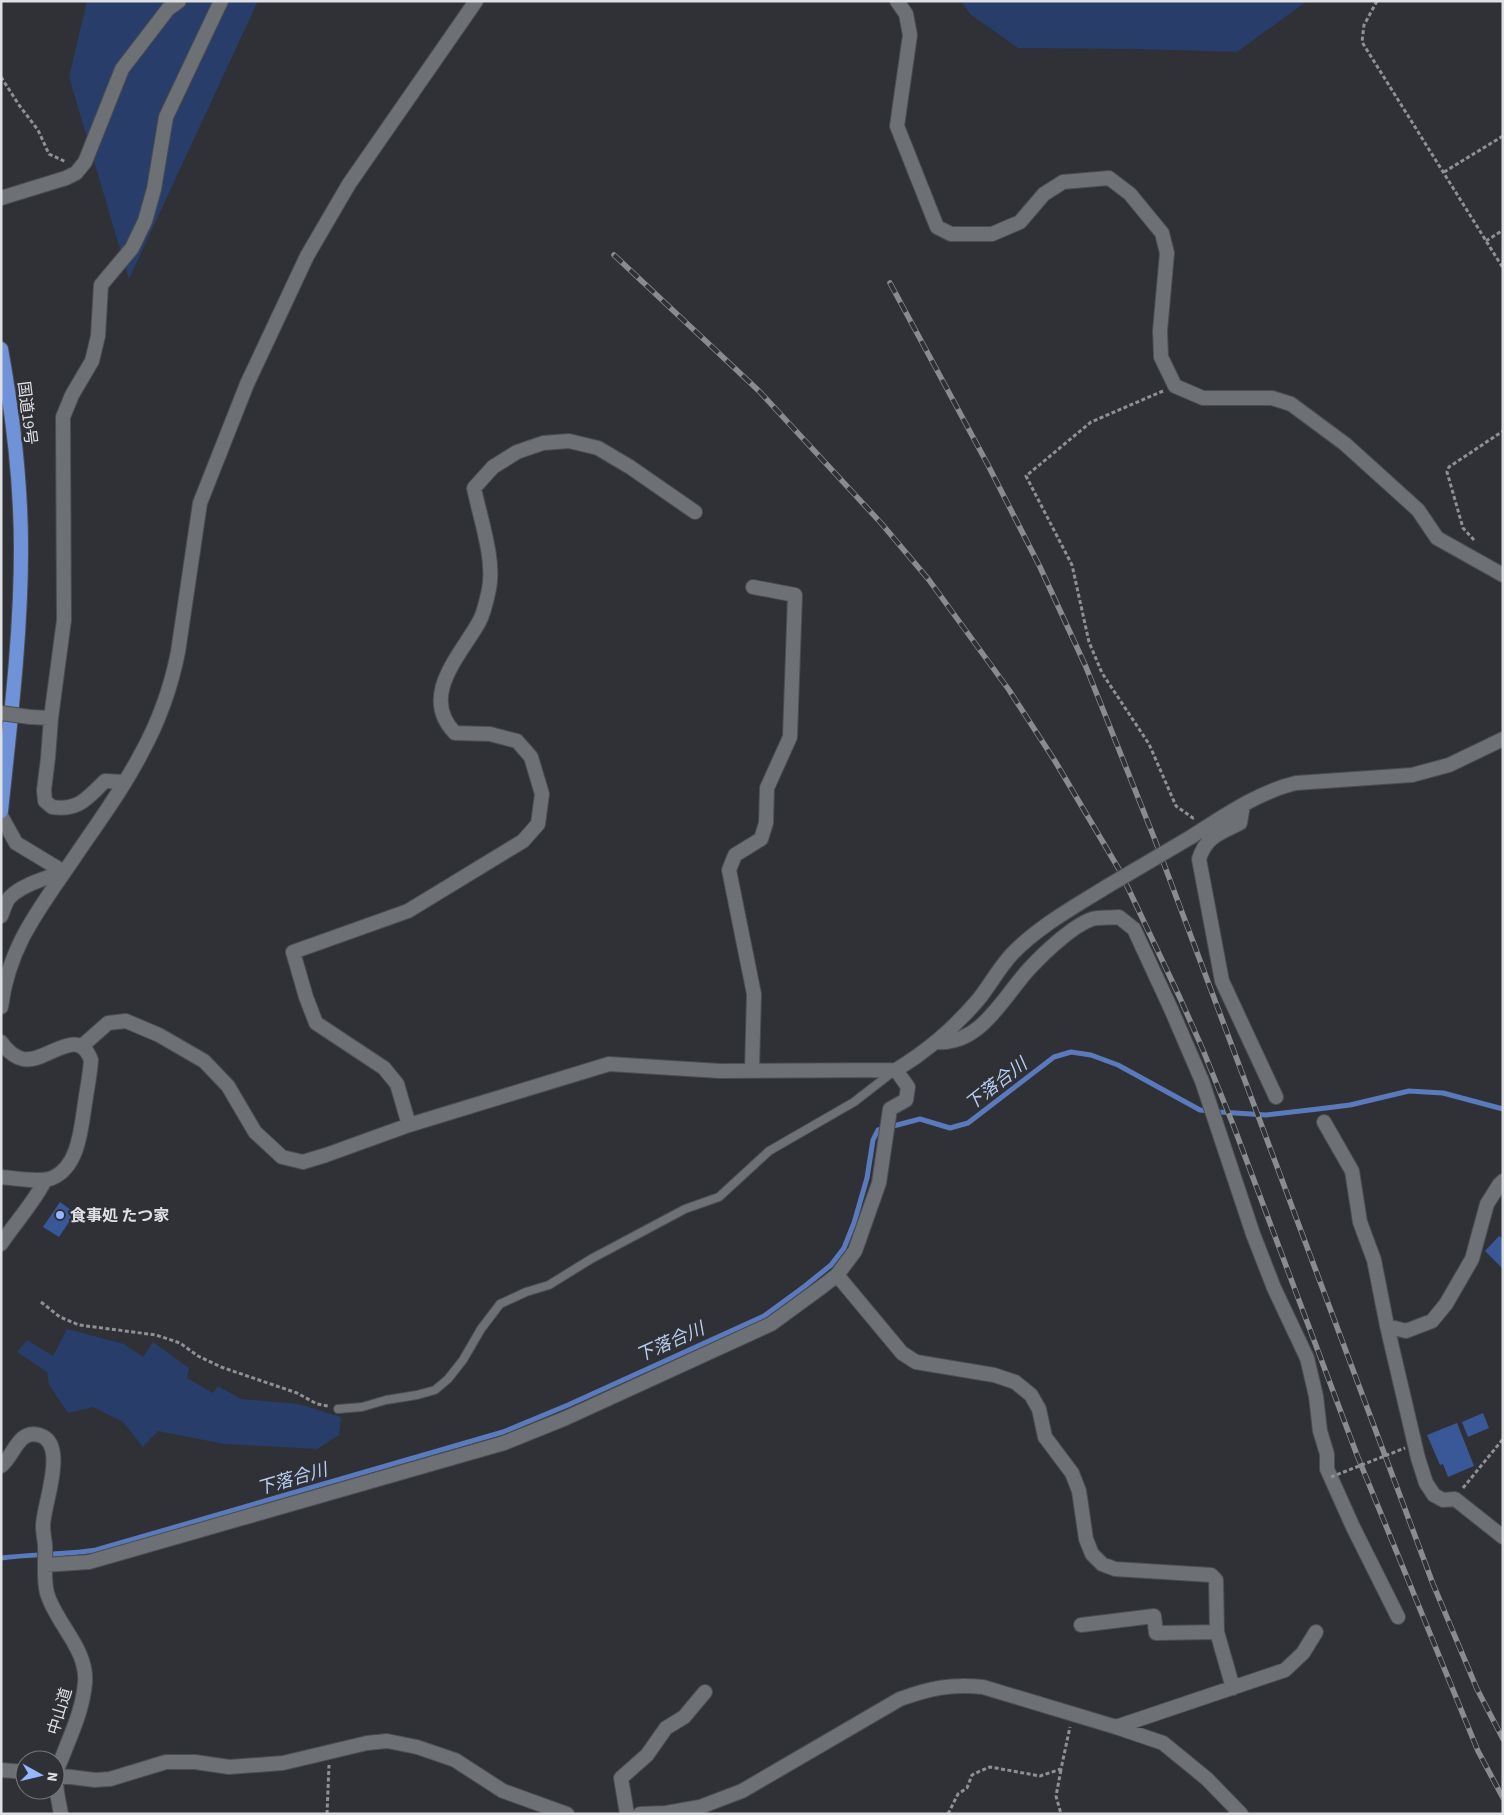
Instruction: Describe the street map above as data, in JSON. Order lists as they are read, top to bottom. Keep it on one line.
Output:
{"streets":{"highway":["国道19号"],"street":["中山道"]},"water":["下落合川"],"places":["食事処 たつ家"],"north":"right"}
